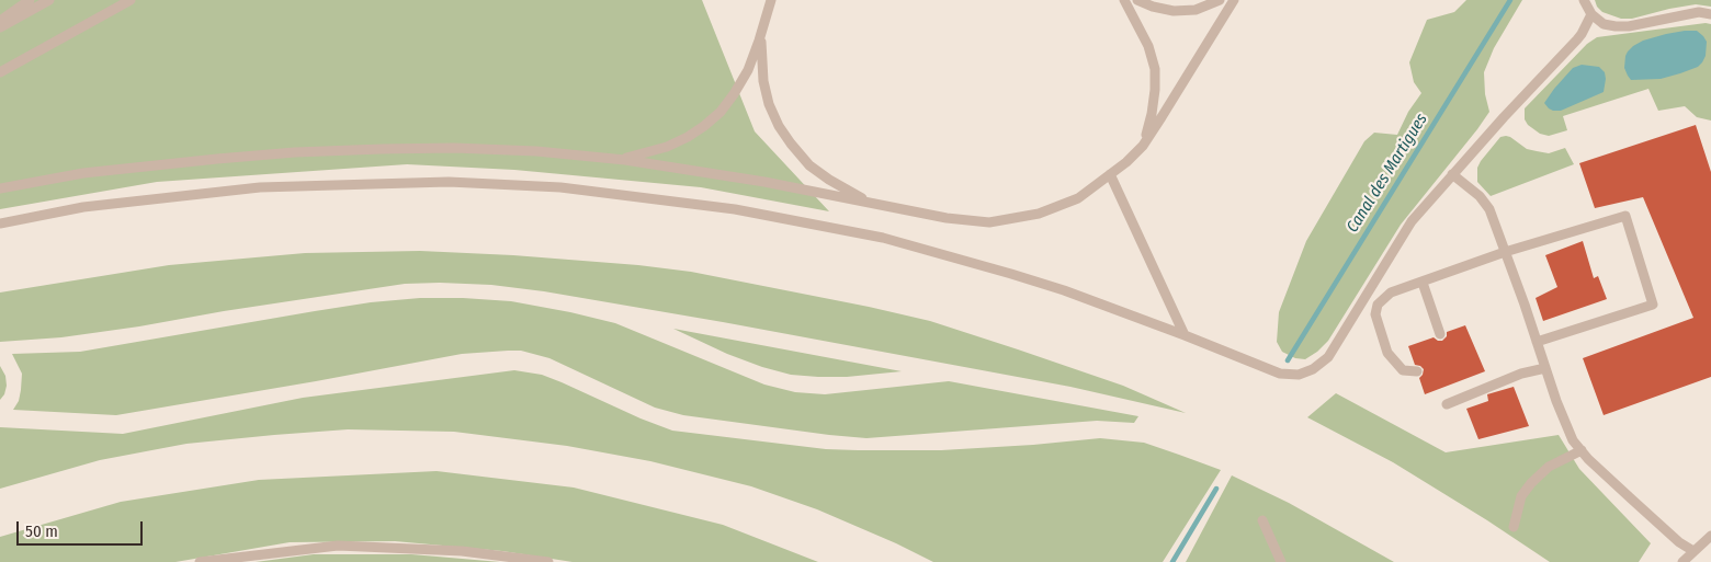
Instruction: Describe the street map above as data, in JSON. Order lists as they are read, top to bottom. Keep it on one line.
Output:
{"water":["Canal des Martigues"],"scale_bar":"50 m"}
